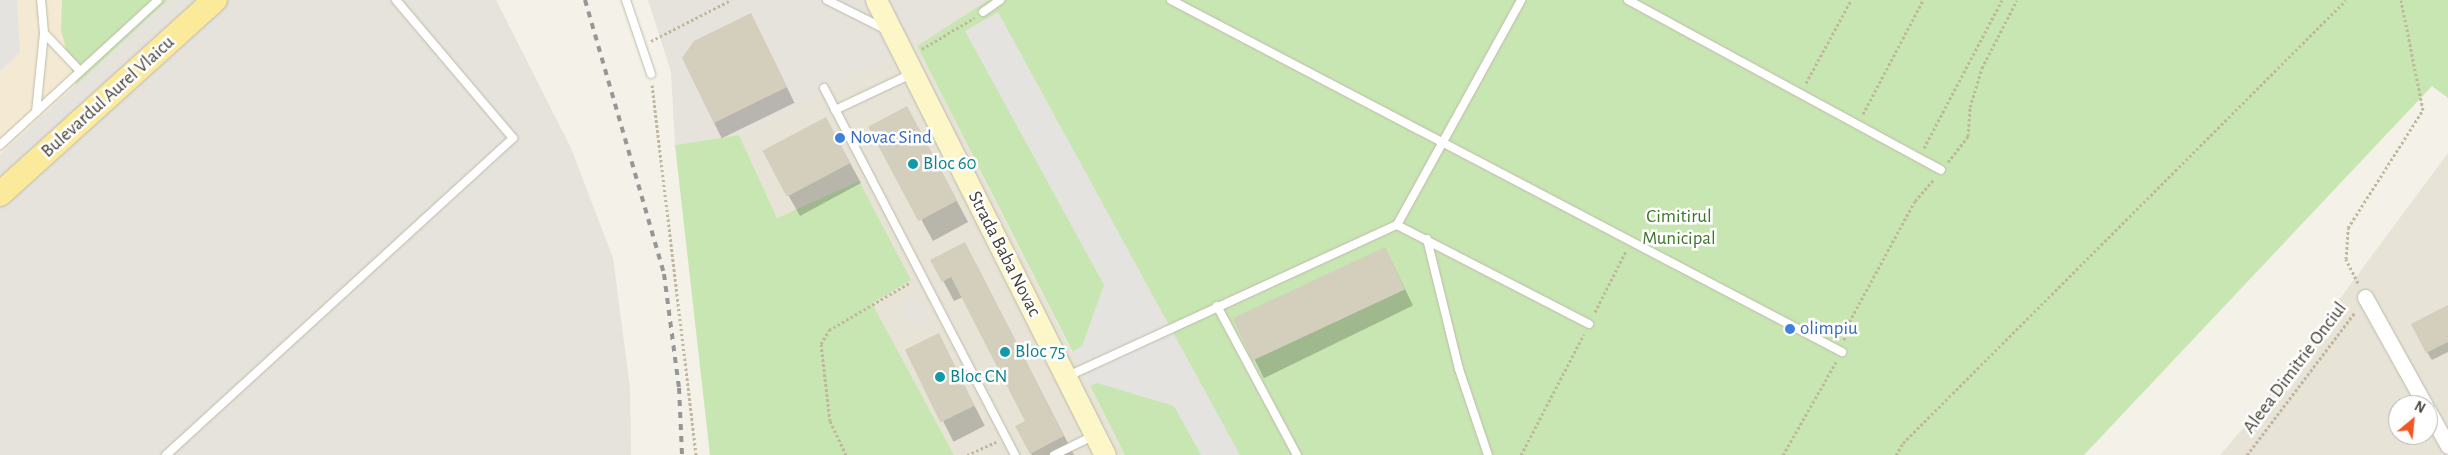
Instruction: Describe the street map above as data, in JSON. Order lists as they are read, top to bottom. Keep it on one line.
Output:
{"streets":{"main road":["Bulevardul Aurel Vlaicu","Strada Baba Novac"],"path":["Aleea Dimitrie Onciul"]},"parks":["Cimitirul Municipal"],"places":["Novac Sind","Bloc 60","olimpiu","Bloc 75","Bloc CN"],"north":"top right"}
